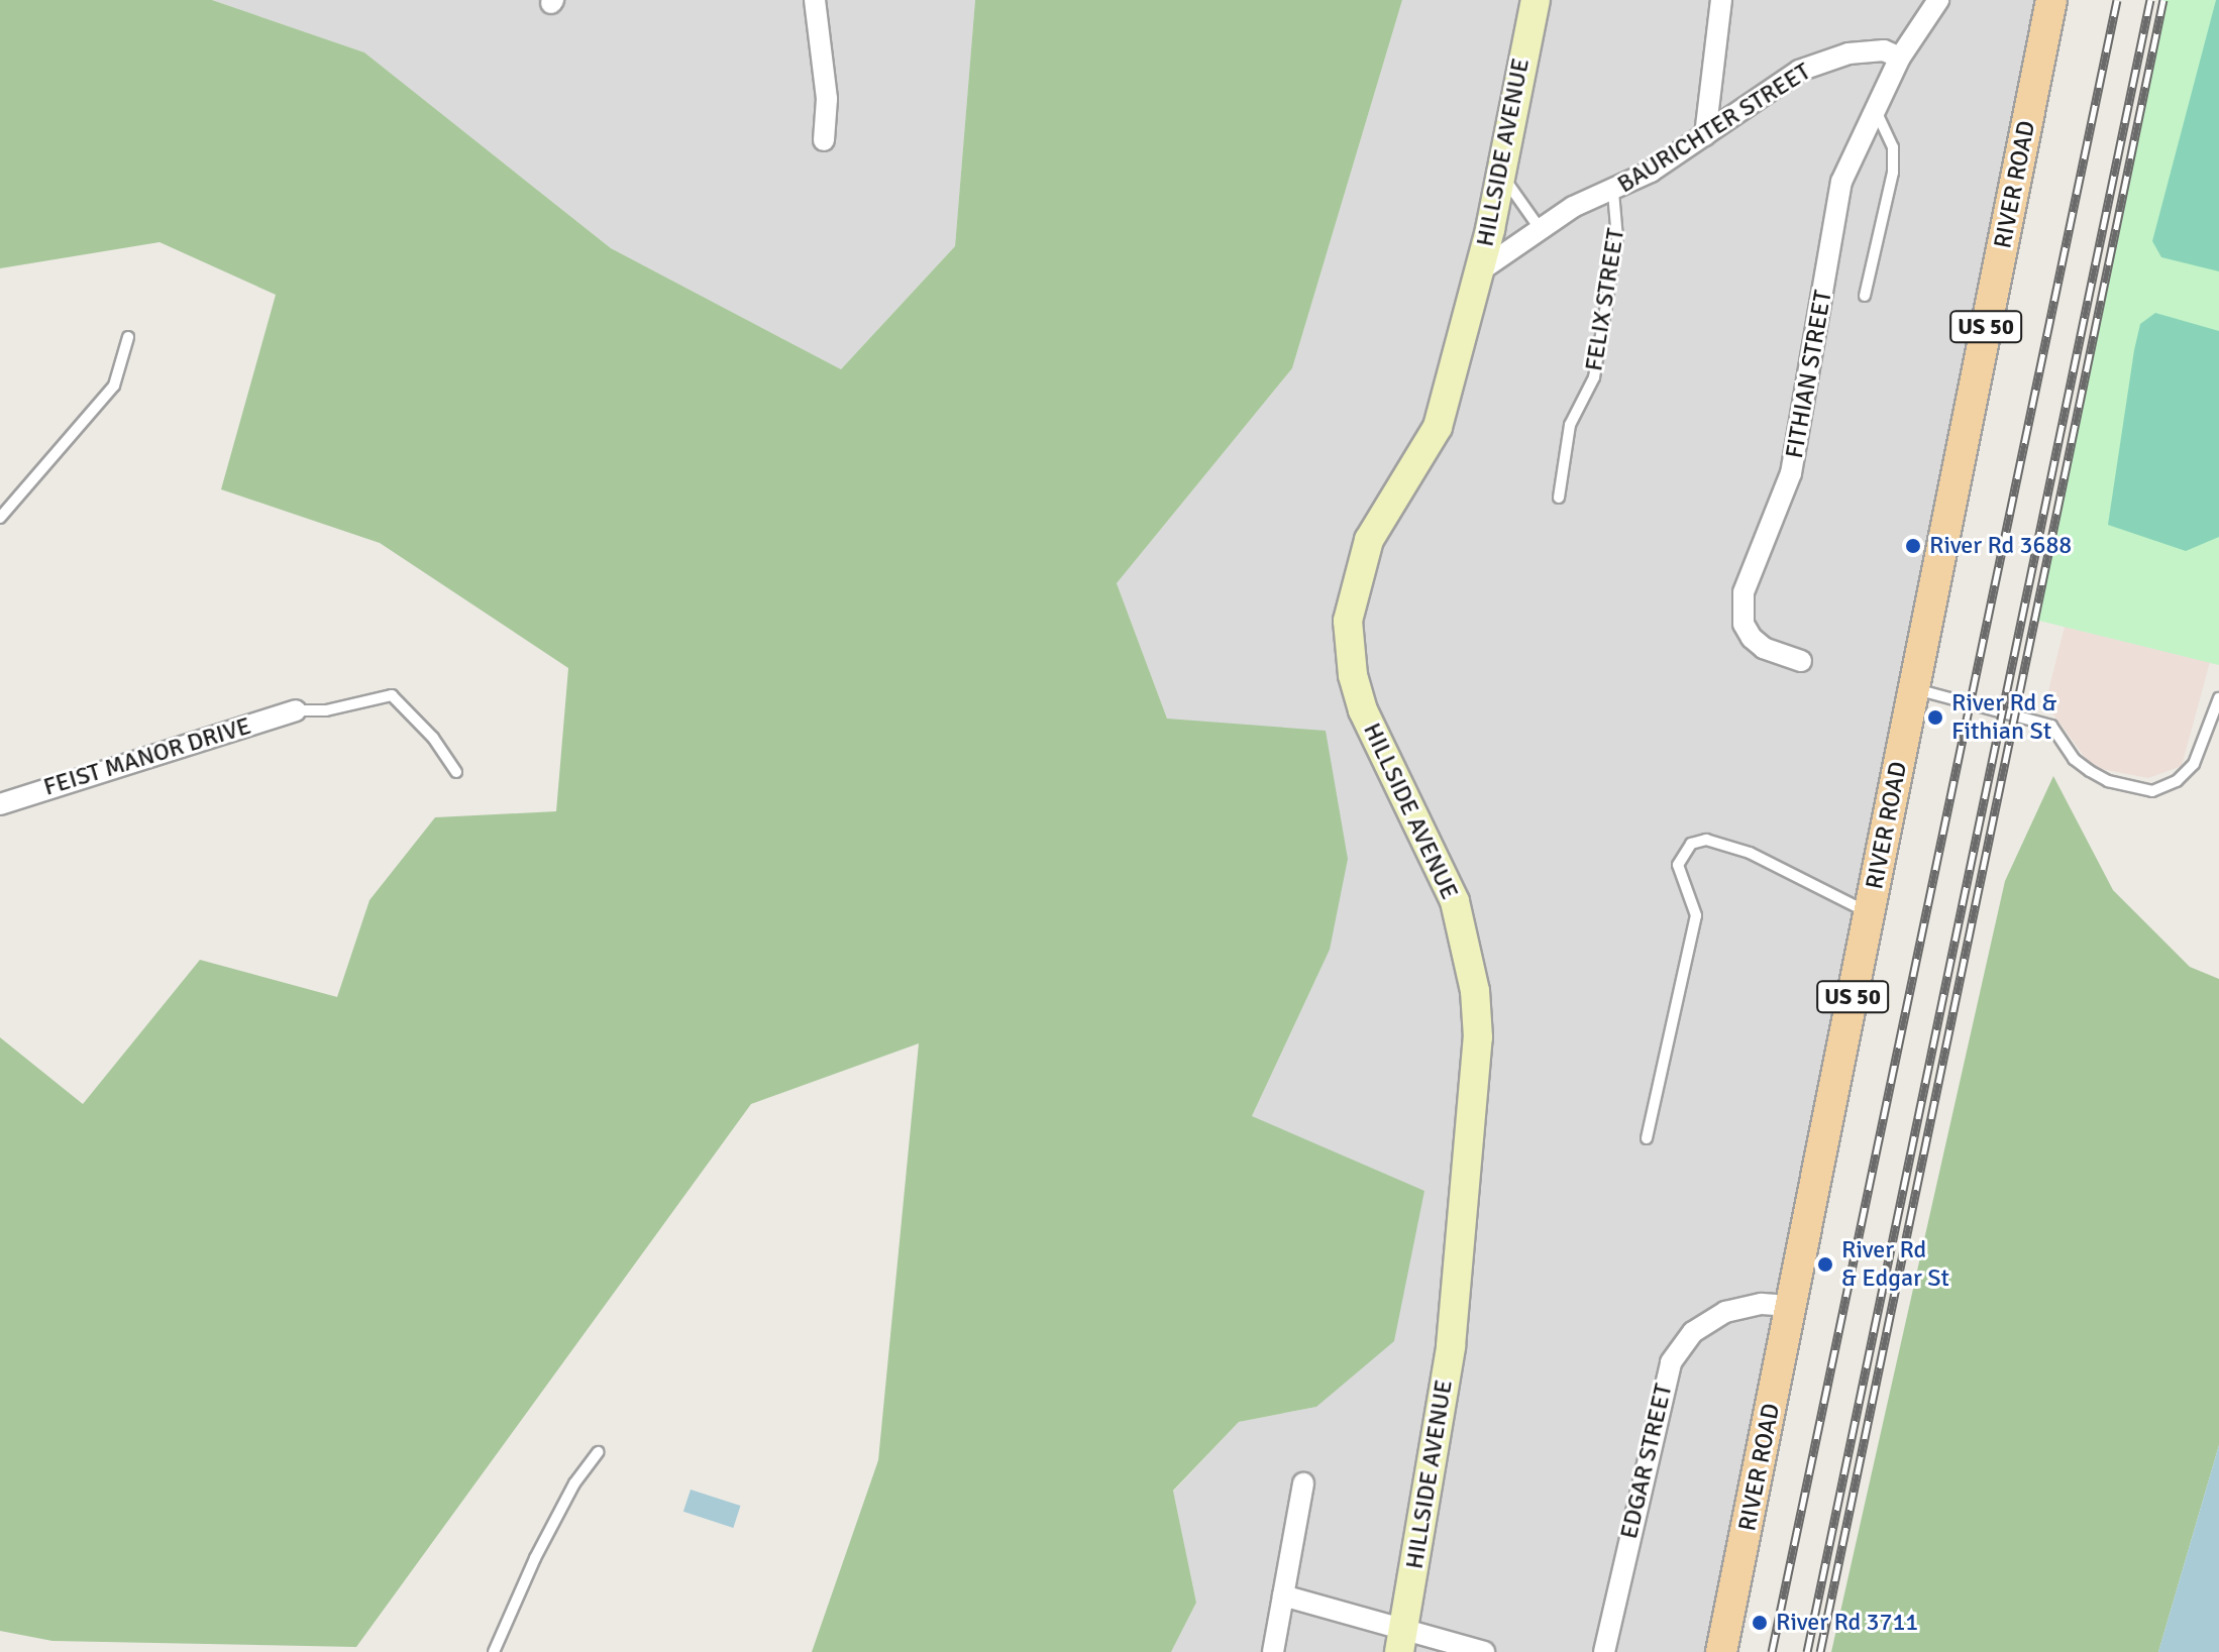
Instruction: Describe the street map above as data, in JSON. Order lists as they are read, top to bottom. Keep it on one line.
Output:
{"streets":{"main road":["RIVER ROAD","US 50"],"street":["BAURICHTER STREET","HILLSIDE AVENUE","FITHIAN STREET","FEIST MANOR DRIVE","EDGAR STREET"],"lane":["FELIX STREET"]},"crossings":[["BAURICHTER STREET","HILLSIDE AVENUE"],["BAURICHTER STREET","FELIX STREET"],["BAURICHTER STREET","FITHIAN STREET"],["RIVER ROAD","EDGAR STREET"]],"places":["River Rd 3688","River Rd & Fithian St","River Rd & Edgar St","River Rd 3711"]}
